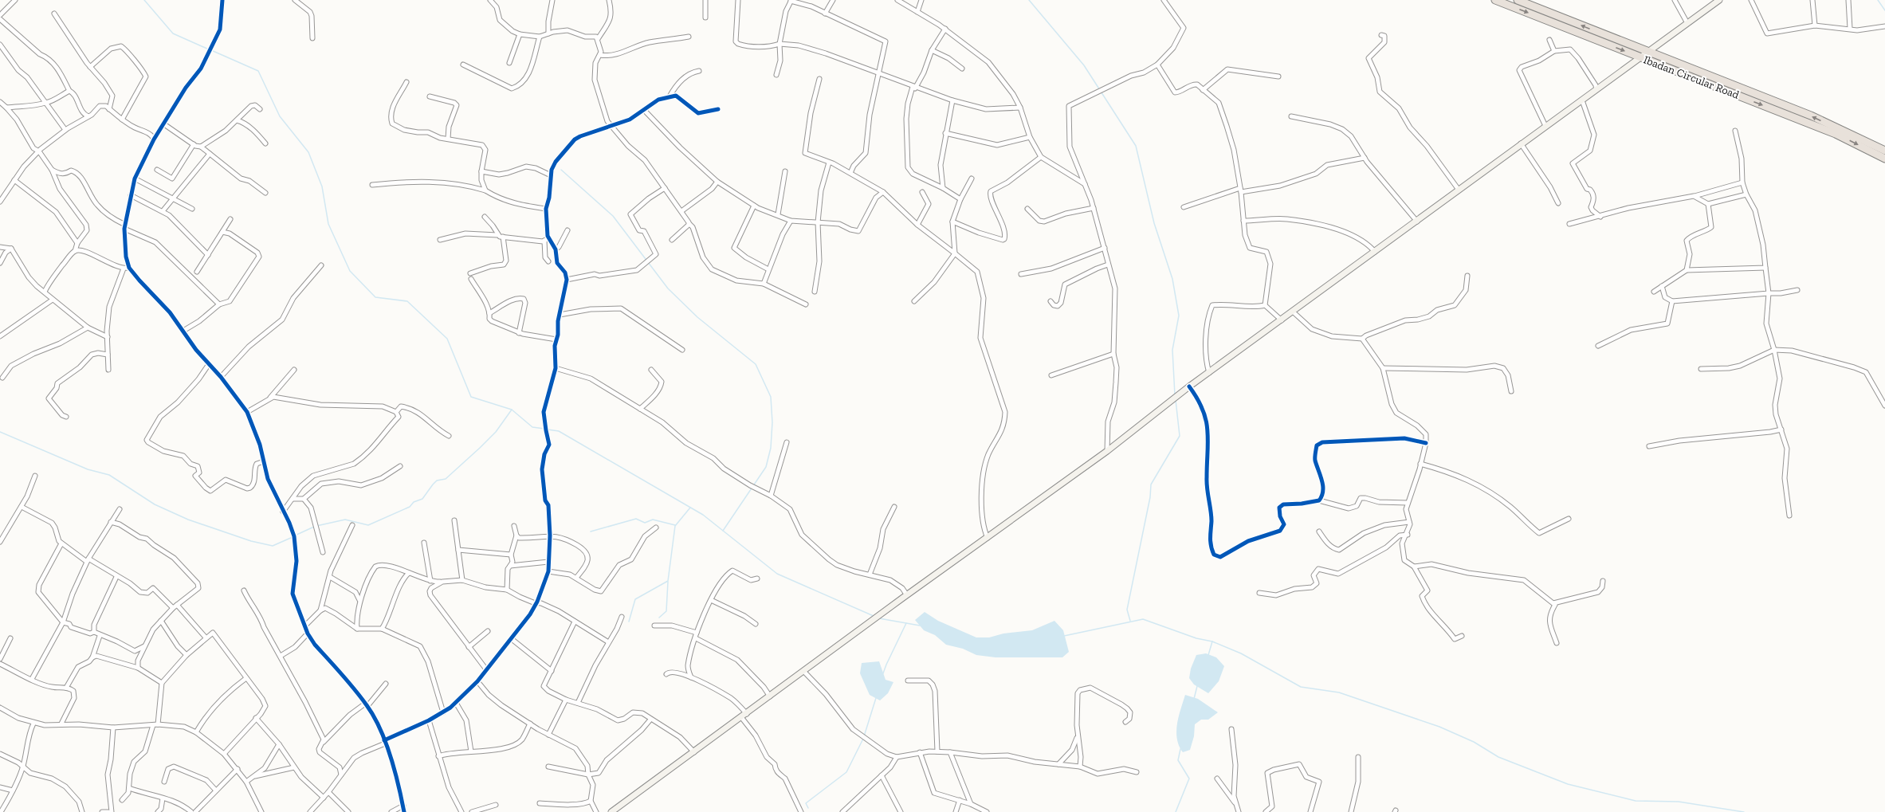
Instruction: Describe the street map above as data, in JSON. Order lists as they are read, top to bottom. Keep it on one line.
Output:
{"streets":{"highway":["Ibadan Circular Road"]}}
